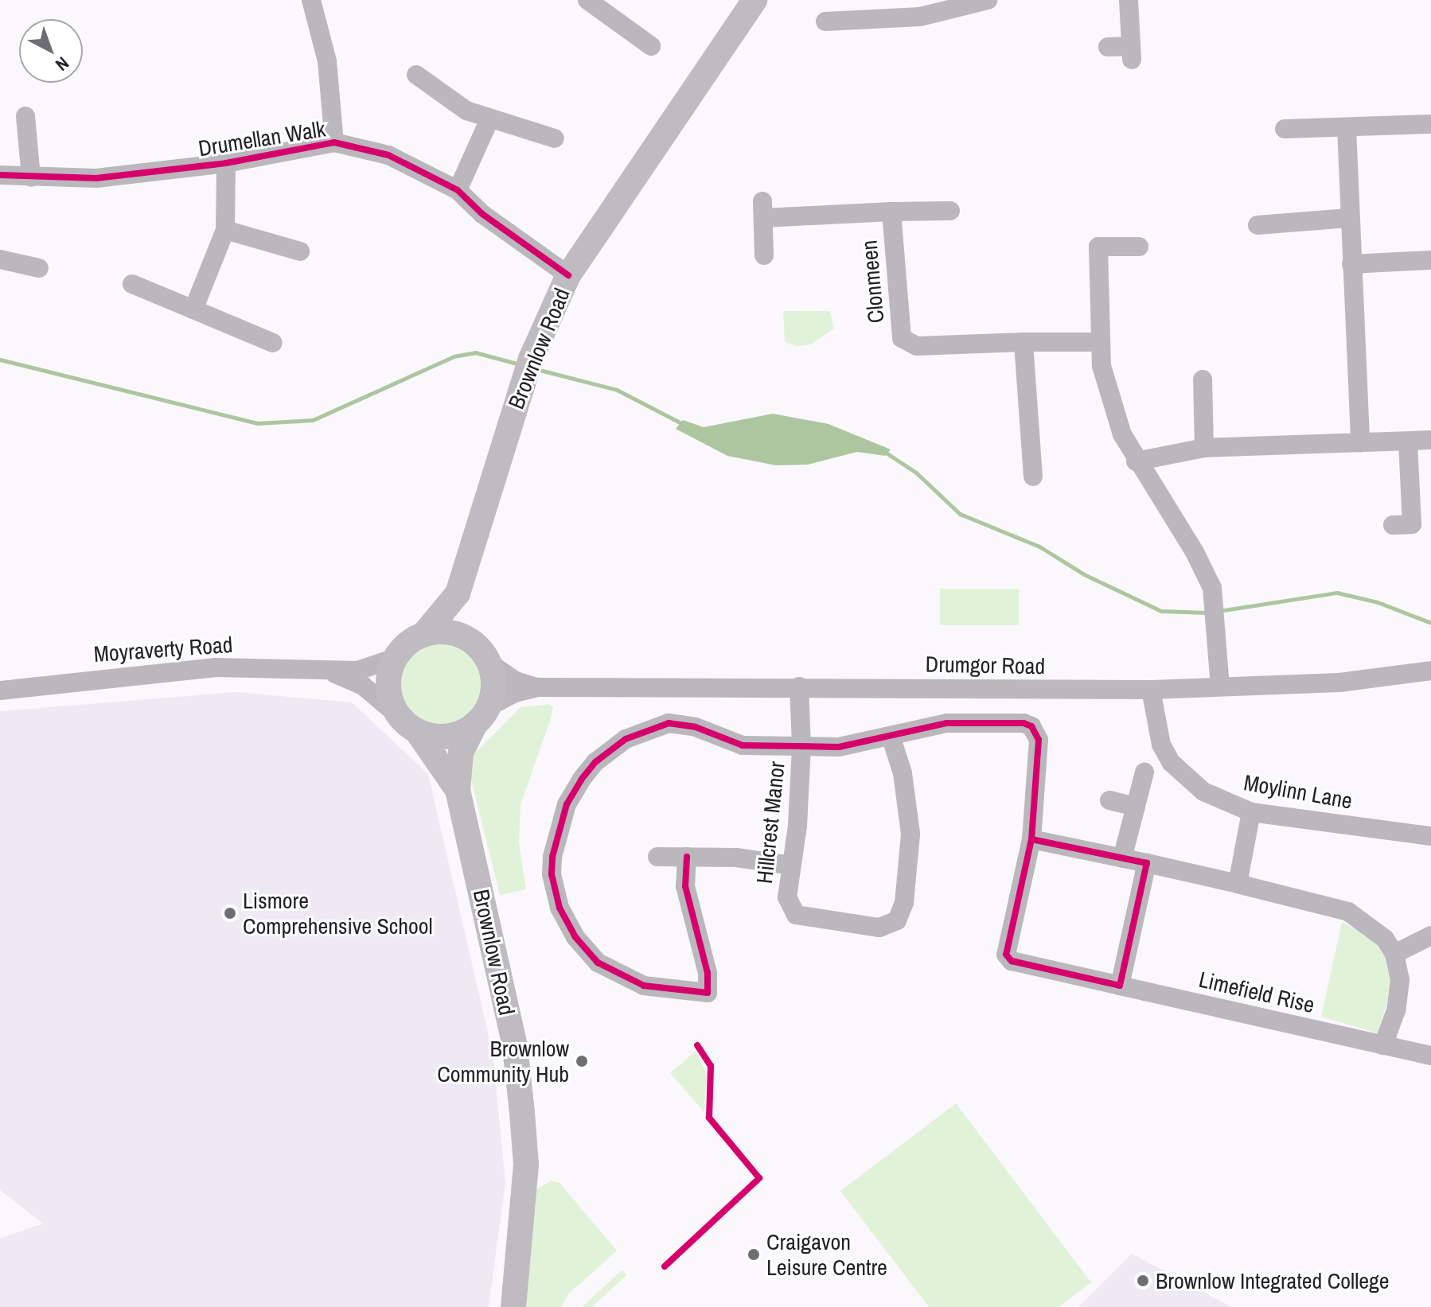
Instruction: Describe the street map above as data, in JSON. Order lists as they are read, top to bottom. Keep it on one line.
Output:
{"streets":{"main road":["Brownlow Road"],"street":["Drumellan Walk","Clonmeen","Moyraverty Road","Drumgor Road","Moylinn Lane","Hillcrest Manor","Limefield Rise"]},"crossings":[["Drumellan Walk","Brownlow Road"],["Brownlow Road","Moyraverty Road"],["Brownlow Road","Drumgor Road"],["Moyraverty Road","Drumgor Road"],["Drumgor Road","Moylinn Lane"],["Drumgor Road","Hillcrest Manor"],["Hillcrest Manor","Limefield Rise"]],"places":["Lismore Comprehensive School","Brownlow Community Hub","Craigavon Leisure Centre","Brownlow Integrated College"],"north":"bottom right"}
